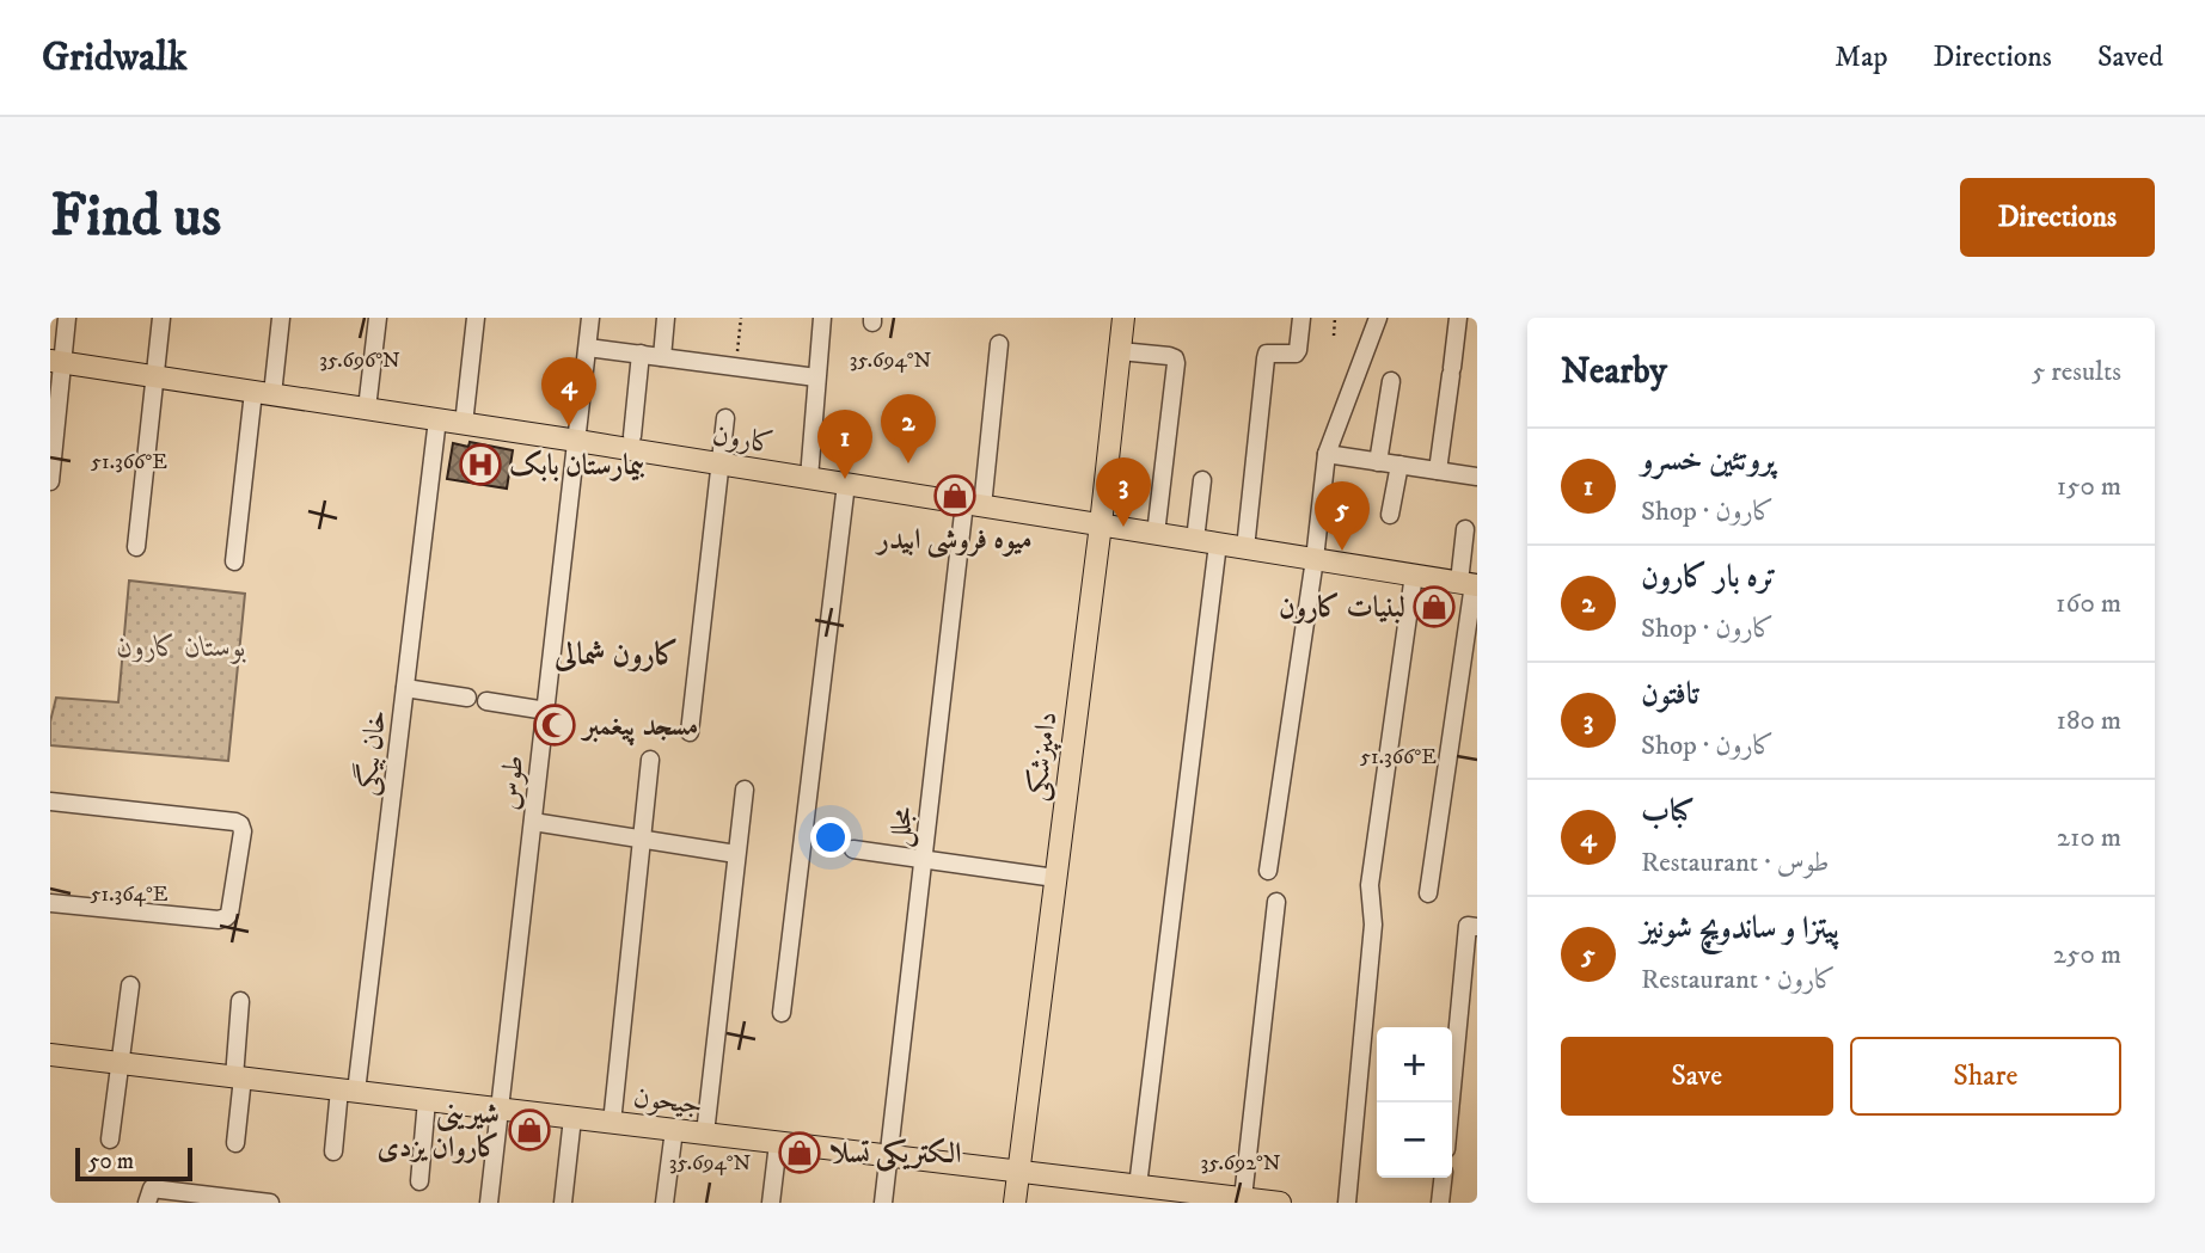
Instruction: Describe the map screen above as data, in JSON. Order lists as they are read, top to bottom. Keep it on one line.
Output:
{"streets":{"main road":["کارون","دامپزشکی","جیحون"],"street":["خان بیگی","طوس","مجلل"]},"crossings":[["کارون","خان بیگی"],["کارون","دامپزشکی"],["کارون","طوس"],["کارون","مجلل"],["خان بیگی","جیحون"],["دامپزشکی","جیحون"],["طوس","جیحون"],["مجلل","جیحون"]],"districts":["کارون شمالی"],"parks":["بوستان کارون"],"places":{"hospital":["بیمارستان بابک"],"shop":["میوه فروشی ابیدر","لبنیات کارون","شیرینی کاروان یزدی","الکتریکی تسلا"],"mosque":["مسجد پیغمبر"]},"scale_bar":"50 m","page":{"header":"Gridwalk","nav":["Map","Directions","Saved"],"buttons":["Directions",["Save","Share"]],"title":"Find us","heading":["Nearby","5 results"],"pins":["4","2","1","3","5"],"list":[{"mark":"1","name":"پروتئین خسرو","note":"Shop · کارون","value":"150 m"},{"mark":"2","name":"تره بار کارون","note":"Shop · کارون","value":"160 m"},{"mark":"3","name":"تافتون","note":"Shop · کارون","value":"180 m"},{"mark":"4","name":"کباب","note":"Restaurant · طوس","value":"210 m"},{"mark":"5","name":"پیتزا و ساندویچ شونیز","note":"Restaurant · کارون","value":"250 m"}],"map_buttons":["+","−"],"scale":"50 m"},"coordinates":["35.696°N","35.694°N","51.366°E","51.364°E","35.692°N"]}
